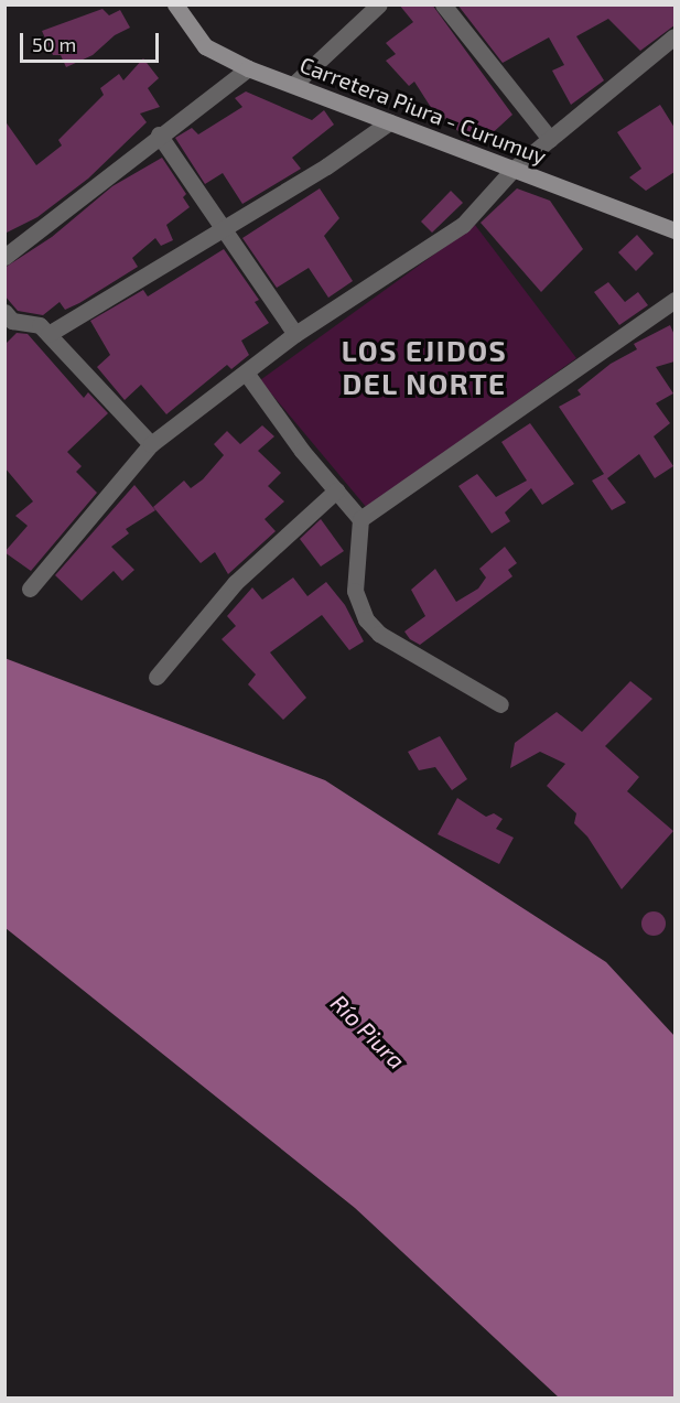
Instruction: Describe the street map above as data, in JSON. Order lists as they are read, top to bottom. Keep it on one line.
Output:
{"streets":{"main road":["Carretera Piura - Curumuy"]},"districts":["LOS EJIDOS DEL NORTE"],"water":["Río Piura"],"scale_bar":"50 m"}
